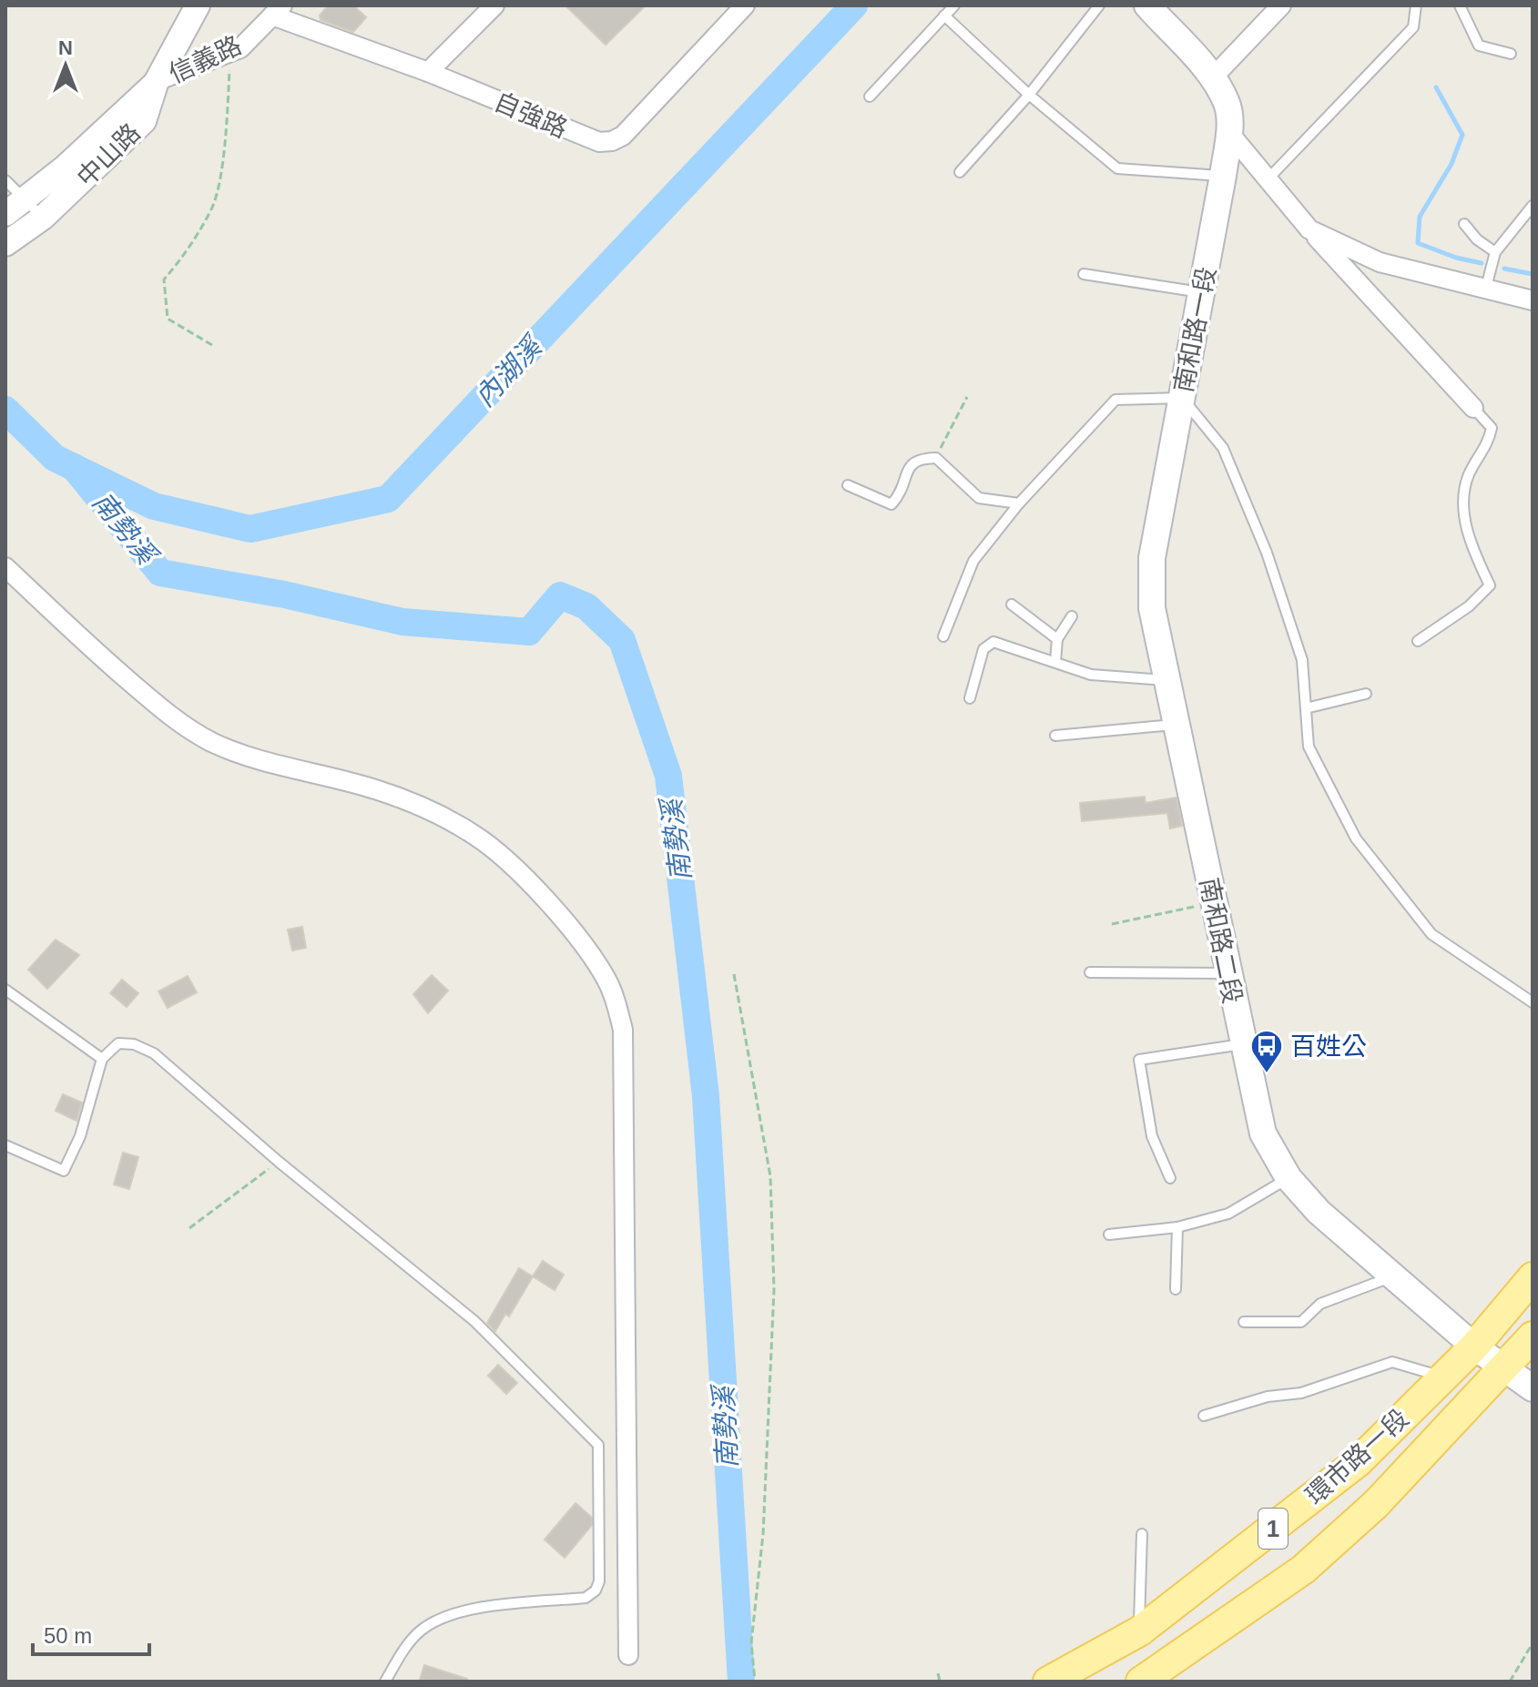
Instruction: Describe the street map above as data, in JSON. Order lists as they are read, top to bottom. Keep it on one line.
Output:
{"streets":{"main road":["南和路一段","南和路二段","環市路一段","1"],"street":["信義路","自強路","中山路"]},"crossings":[["信義路","自強路"],["信義路","中山路"],["南和路一段","南和路二段"],["南和路二段","環市路一段"]],"water":["內湖溪","南勢溪"],"places":{"bus stop":["百姓公"]},"scale_bar":"50 m","north":"top"}
